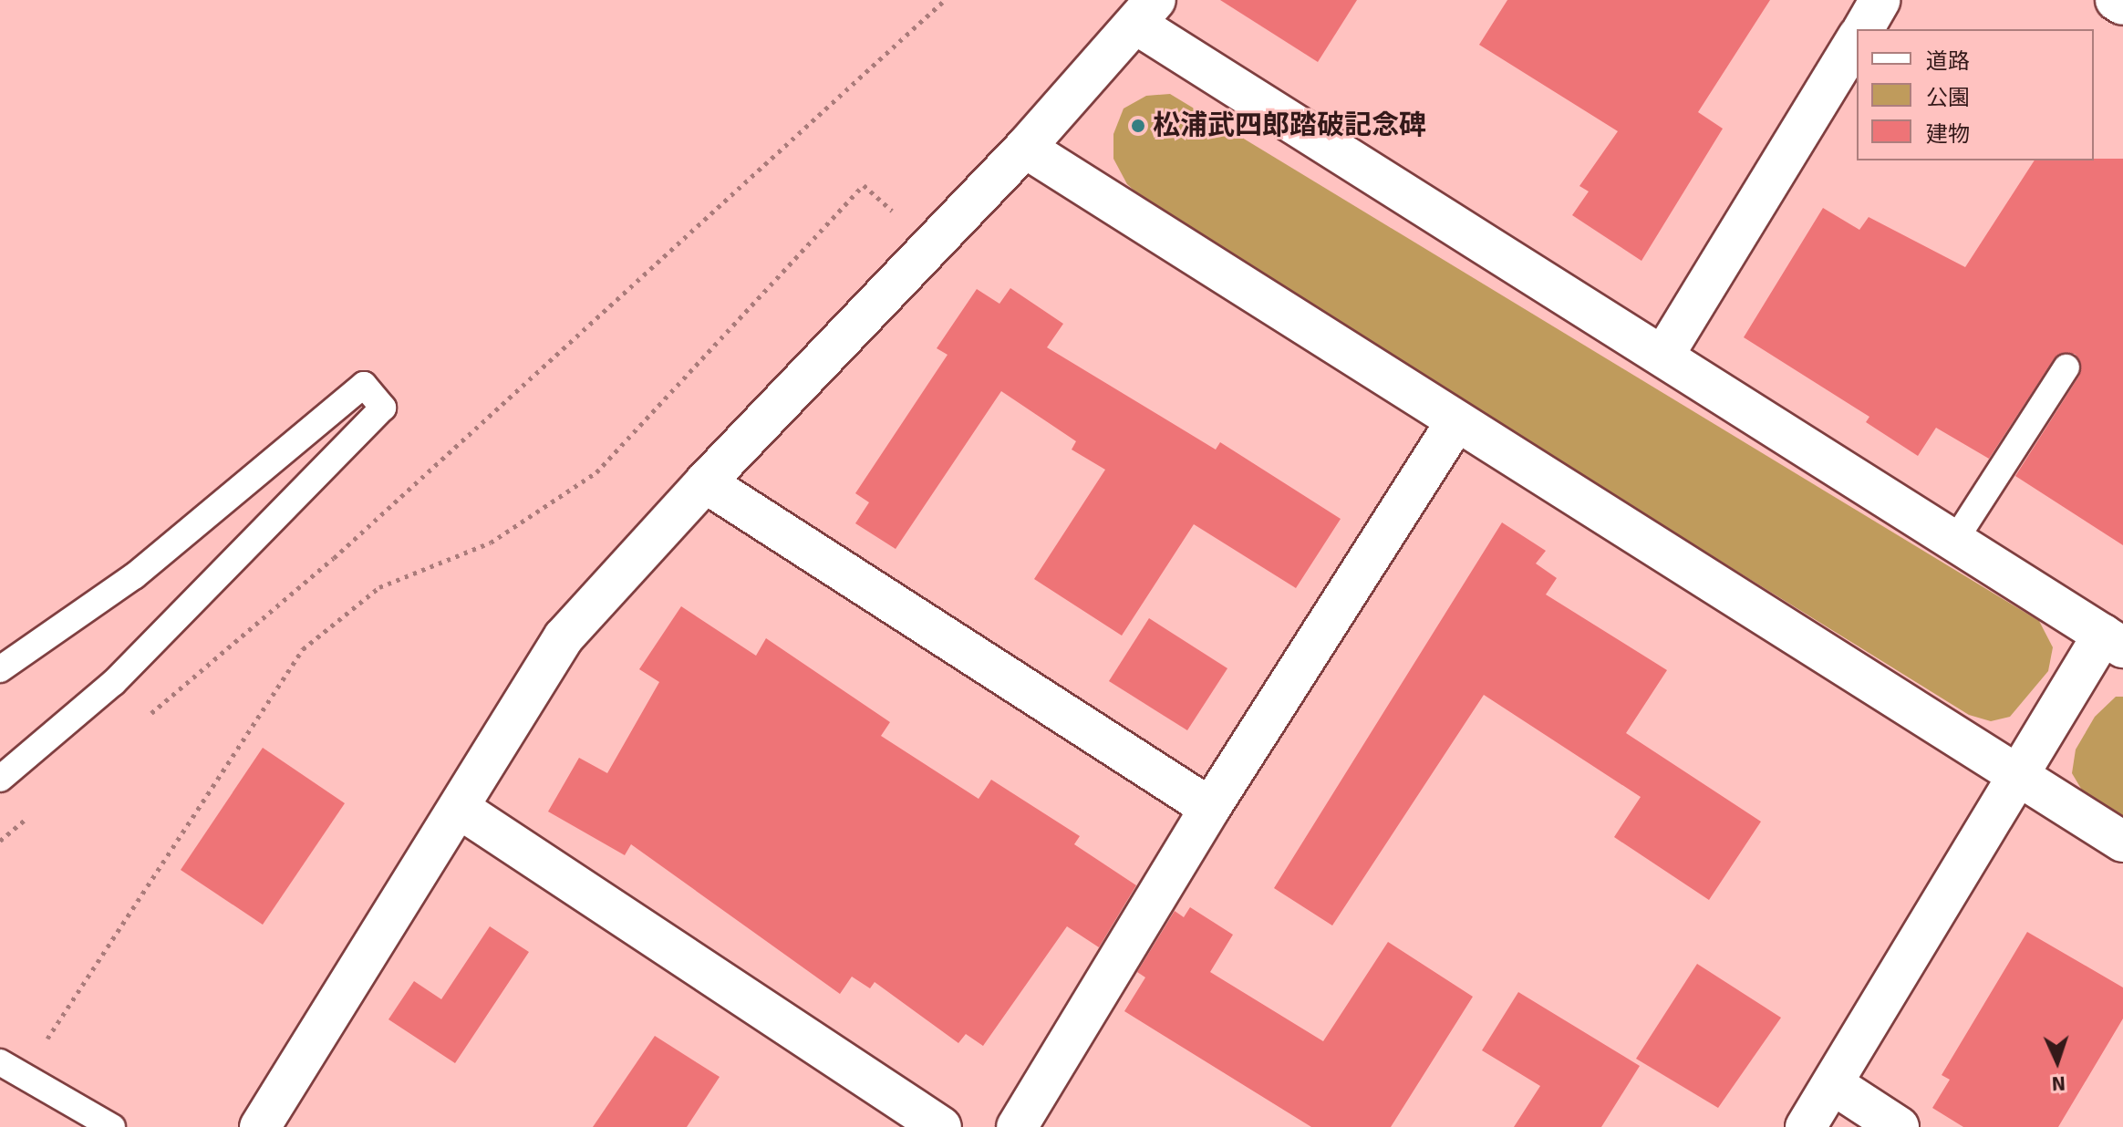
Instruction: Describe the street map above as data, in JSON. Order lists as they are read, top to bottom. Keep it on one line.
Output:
{"places":["松浦武四郎踏破記念碑"],"legend":["道路","公園","建物"],"north":"bottom"}
